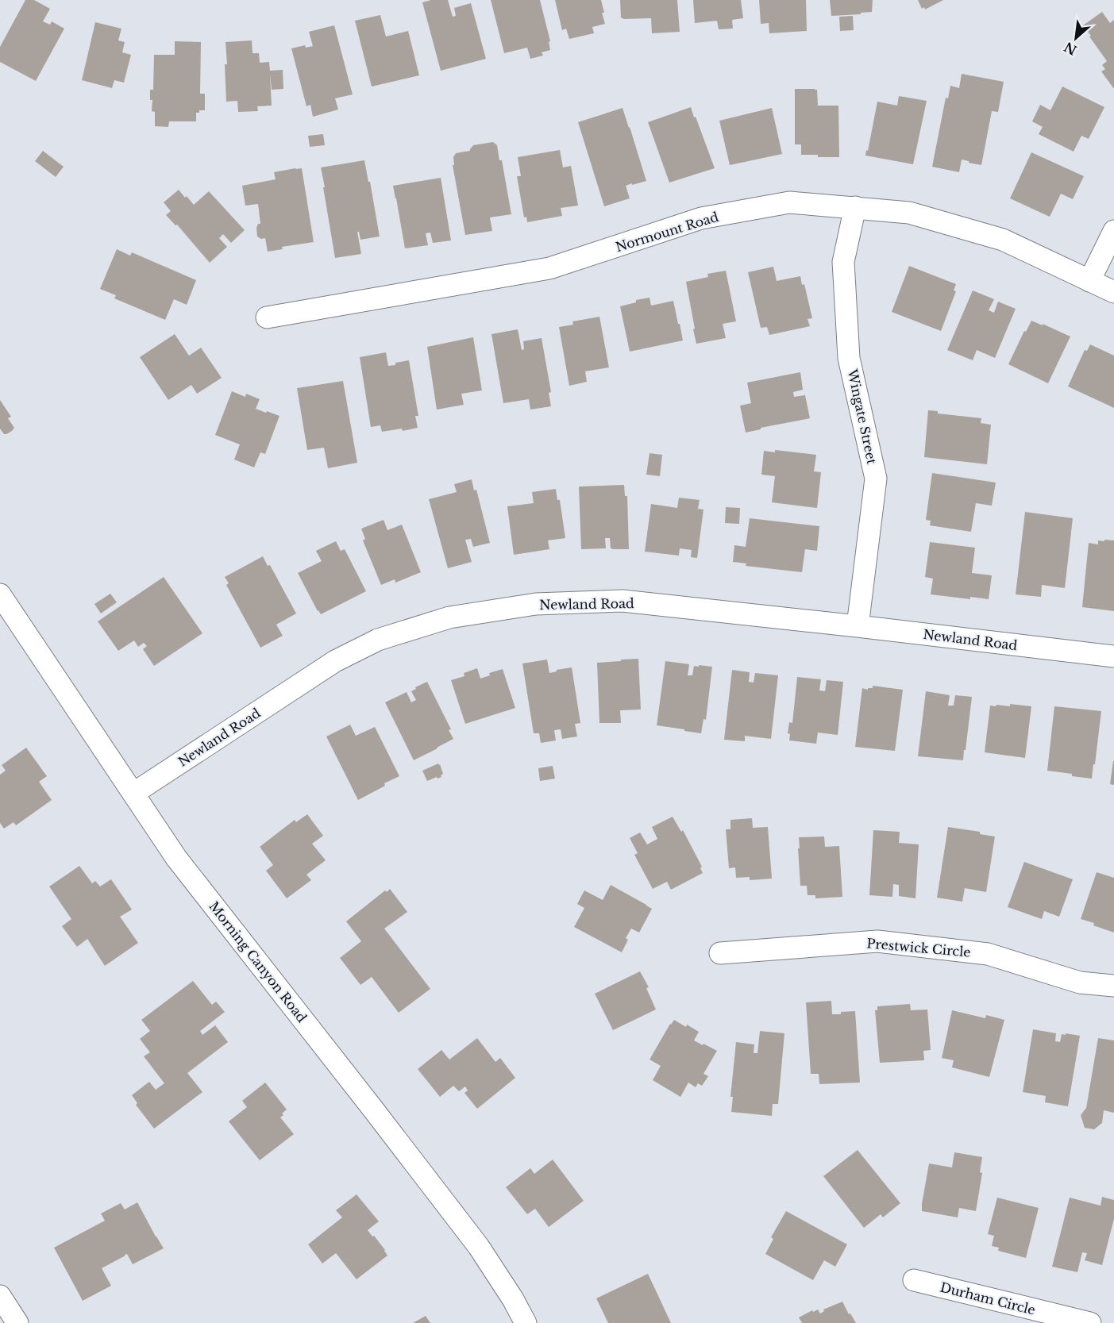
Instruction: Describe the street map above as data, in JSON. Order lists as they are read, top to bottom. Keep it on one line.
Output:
{"streets":{"street":["Normount Road","Wingate Street","Newland Road","Prestwick Circle","Morning Canyon Road","Durham Circle"]},"crossings":[["Normount Road","Wingate Street"],["Wingate Street","Newland Road"],["Newland Road","Morning Canyon Road"]],"north":"bottom left"}
